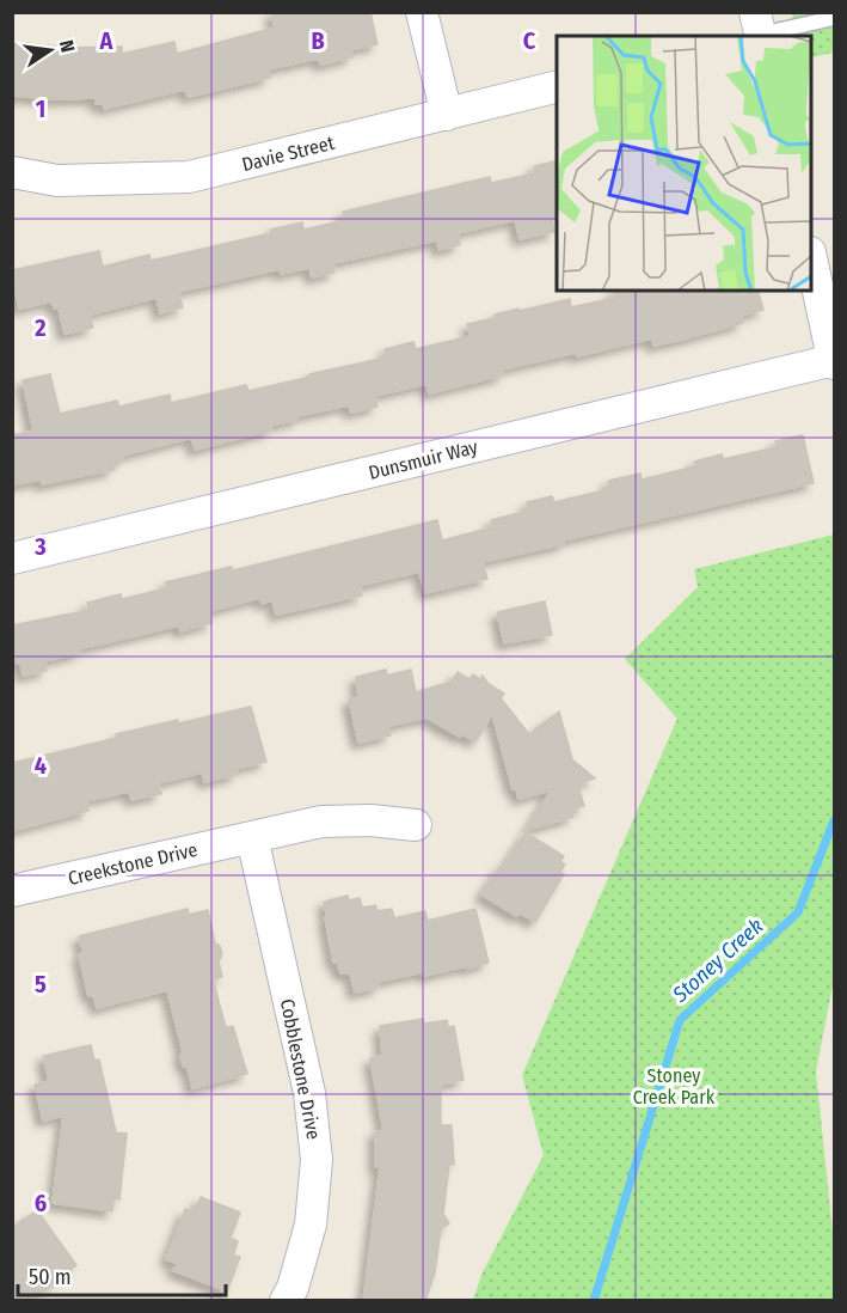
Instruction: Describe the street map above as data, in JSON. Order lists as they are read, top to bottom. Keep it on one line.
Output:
{"streets":{"street":["Davie Street","Dunsmuir Way","Creekstone Drive","Cobblestone Drive"]},"crossings":[["Creekstone Drive","Cobblestone Drive"]],"water":["Stoney Creek"],"parks":["Stoney Creek Park"],"scale_bar":"50 m","north":"right","grid":{"columns":["A","B","C"],"rows":["1","2","3","4","5","6"]}}
